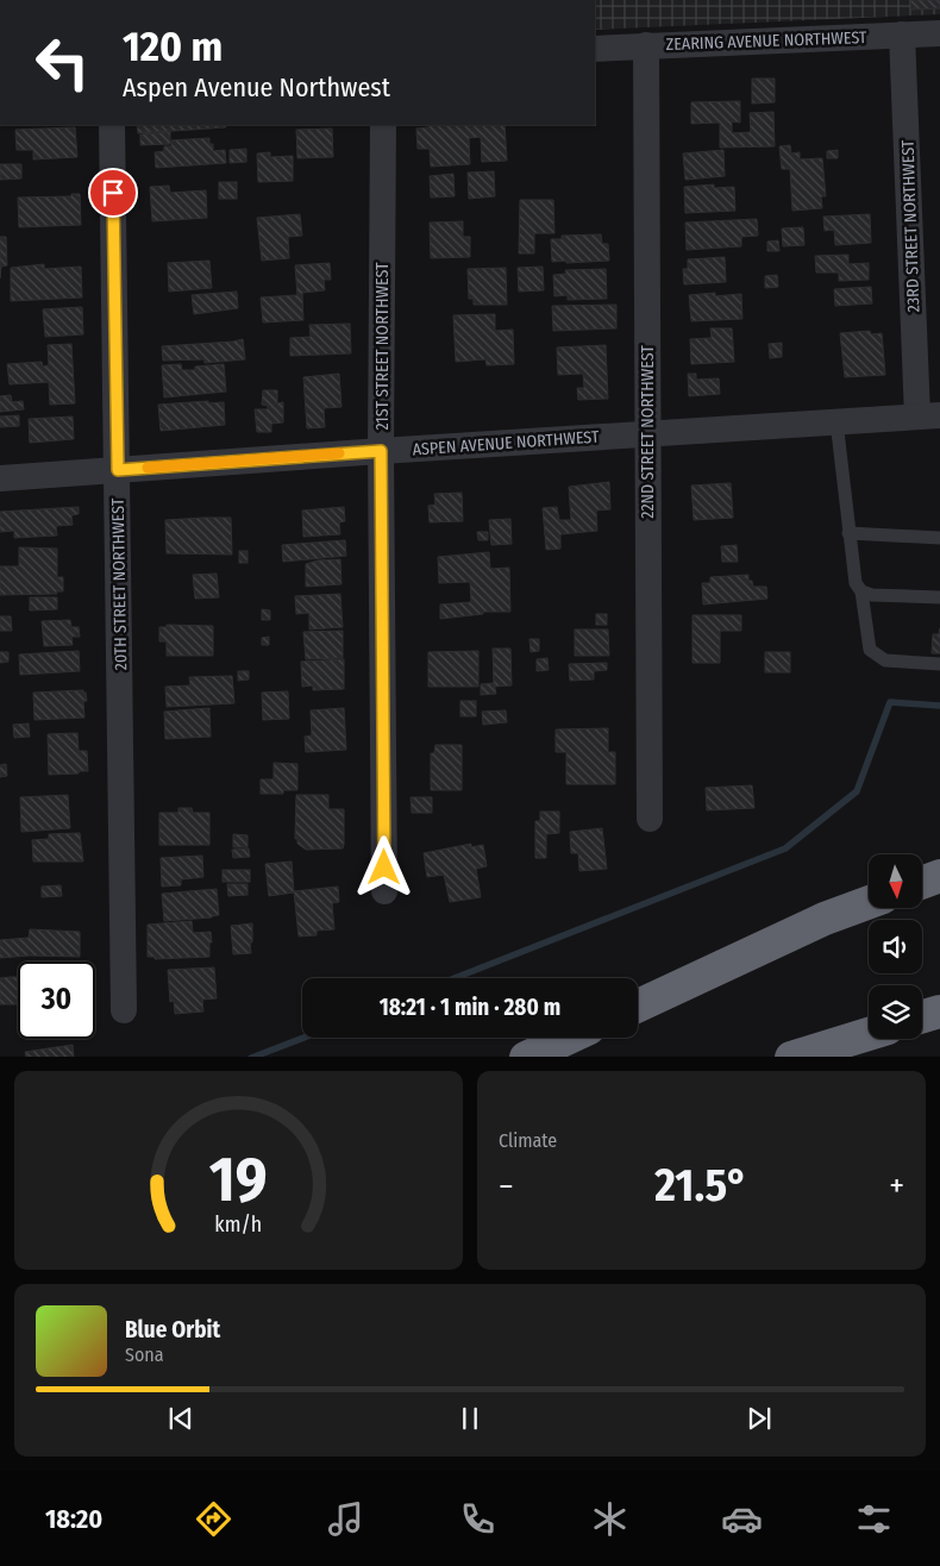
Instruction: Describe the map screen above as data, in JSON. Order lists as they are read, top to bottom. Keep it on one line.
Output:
{"streets":{"street":["ZEARING AVENUE NORTHWEST","23RD STREET NORTHWEST","21ST STREET NORTHWEST","22ND STREET NORTHWEST","ASPEN AVENUE NORTHWEST","20TH STREET NORTHWEST"]},"crossings":[["ZEARING AVENUE NORTHWEST","23RD STREET NORTHWEST"],["ZEARING AVENUE NORTHWEST","22ND STREET NORTHWEST"],["23RD STREET NORTHWEST","ASPEN AVENUE NORTHWEST"],["21ST STREET NORTHWEST","ASPEN AVENUE NORTHWEST"],["22ND STREET NORTHWEST","ASPEN AVENUE NORTHWEST"],["ASPEN AVENUE NORTHWEST","20TH STREET NORTHWEST"]],"north":"bottom","page":{"turn":["120 m","Aspen Avenue Northwest"],"limit":"30","trip":"18:21 · 1 min · 280 m","tile":"Climate","heat":["−","21.5°","+"],"song":["Blue Orbit","Sona"],"tabs":"18:20","gauge":["19","km/h"]}}
